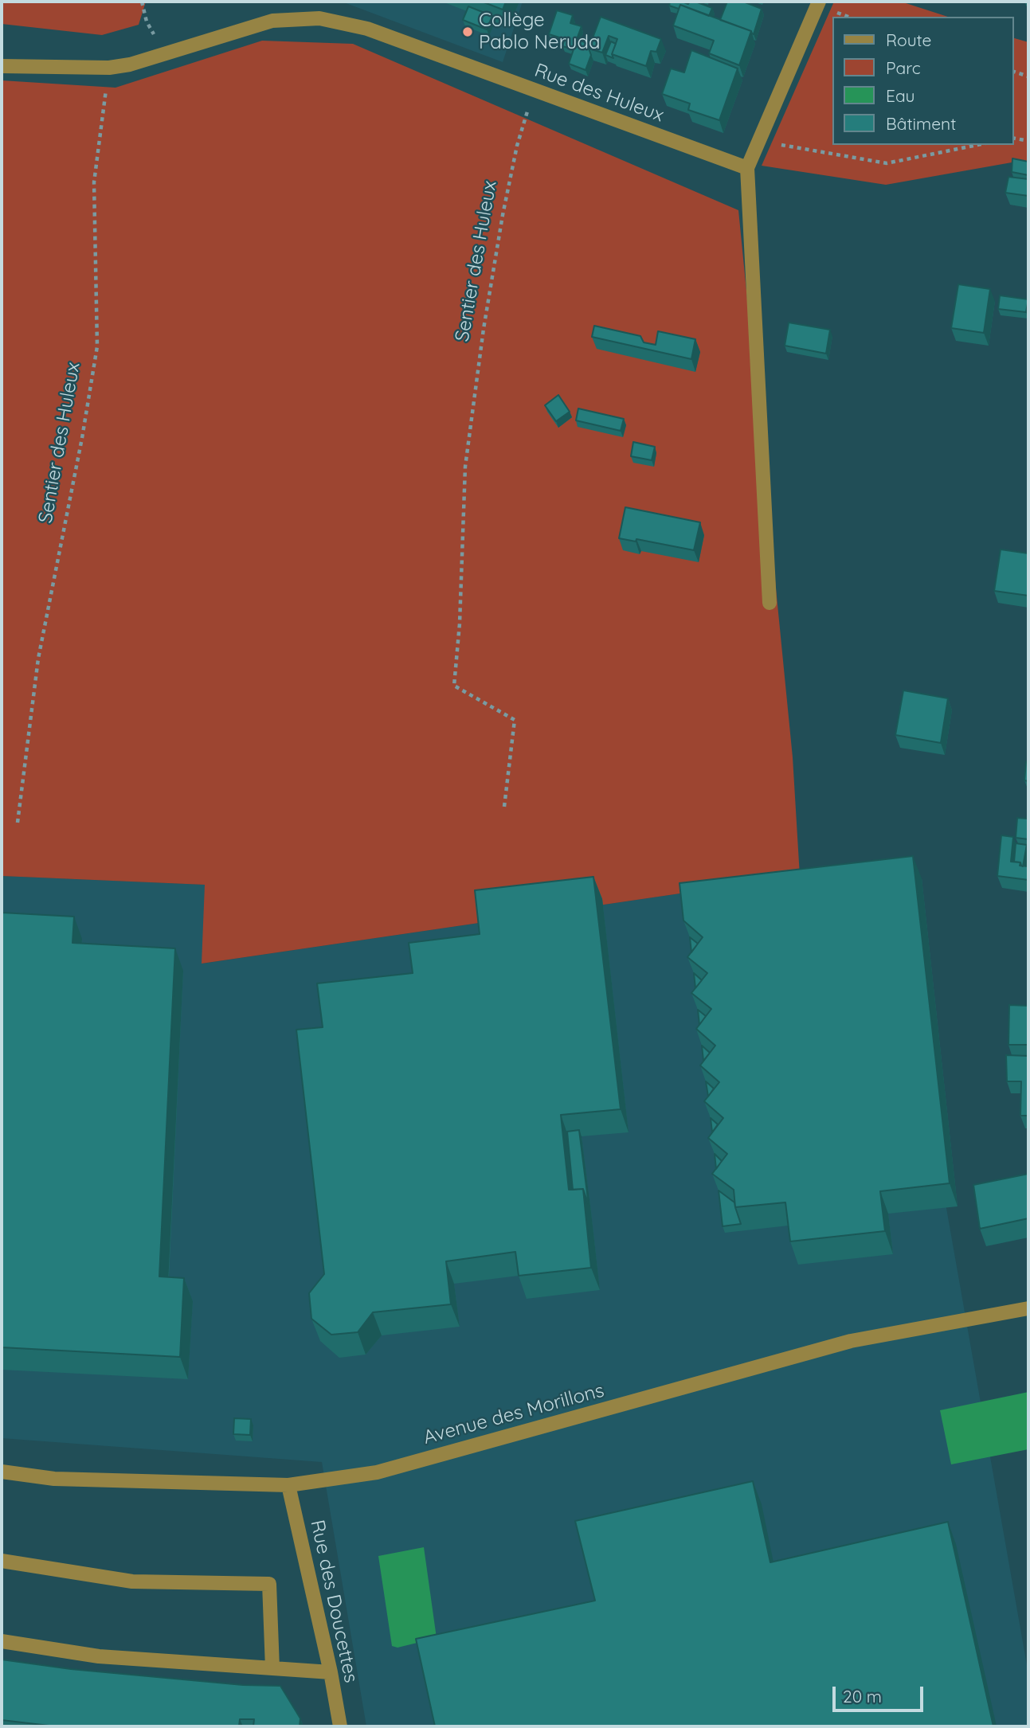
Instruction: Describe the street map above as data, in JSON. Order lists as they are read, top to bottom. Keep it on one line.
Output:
{"streets":{"street":["Rue des Huleux","Avenue des Morillons","Rue des Doucettes"],"path":["Sentier des Huleux"]},"crossings":[["Rue des Huleux","Sentier des Huleux"],["Avenue des Morillons","Rue des Doucettes"]],"places":["Collège Pablo Neruda"],"legend":["Route","Parc","Eau","Bâtiment"],"scale_bar":"20 m"}
